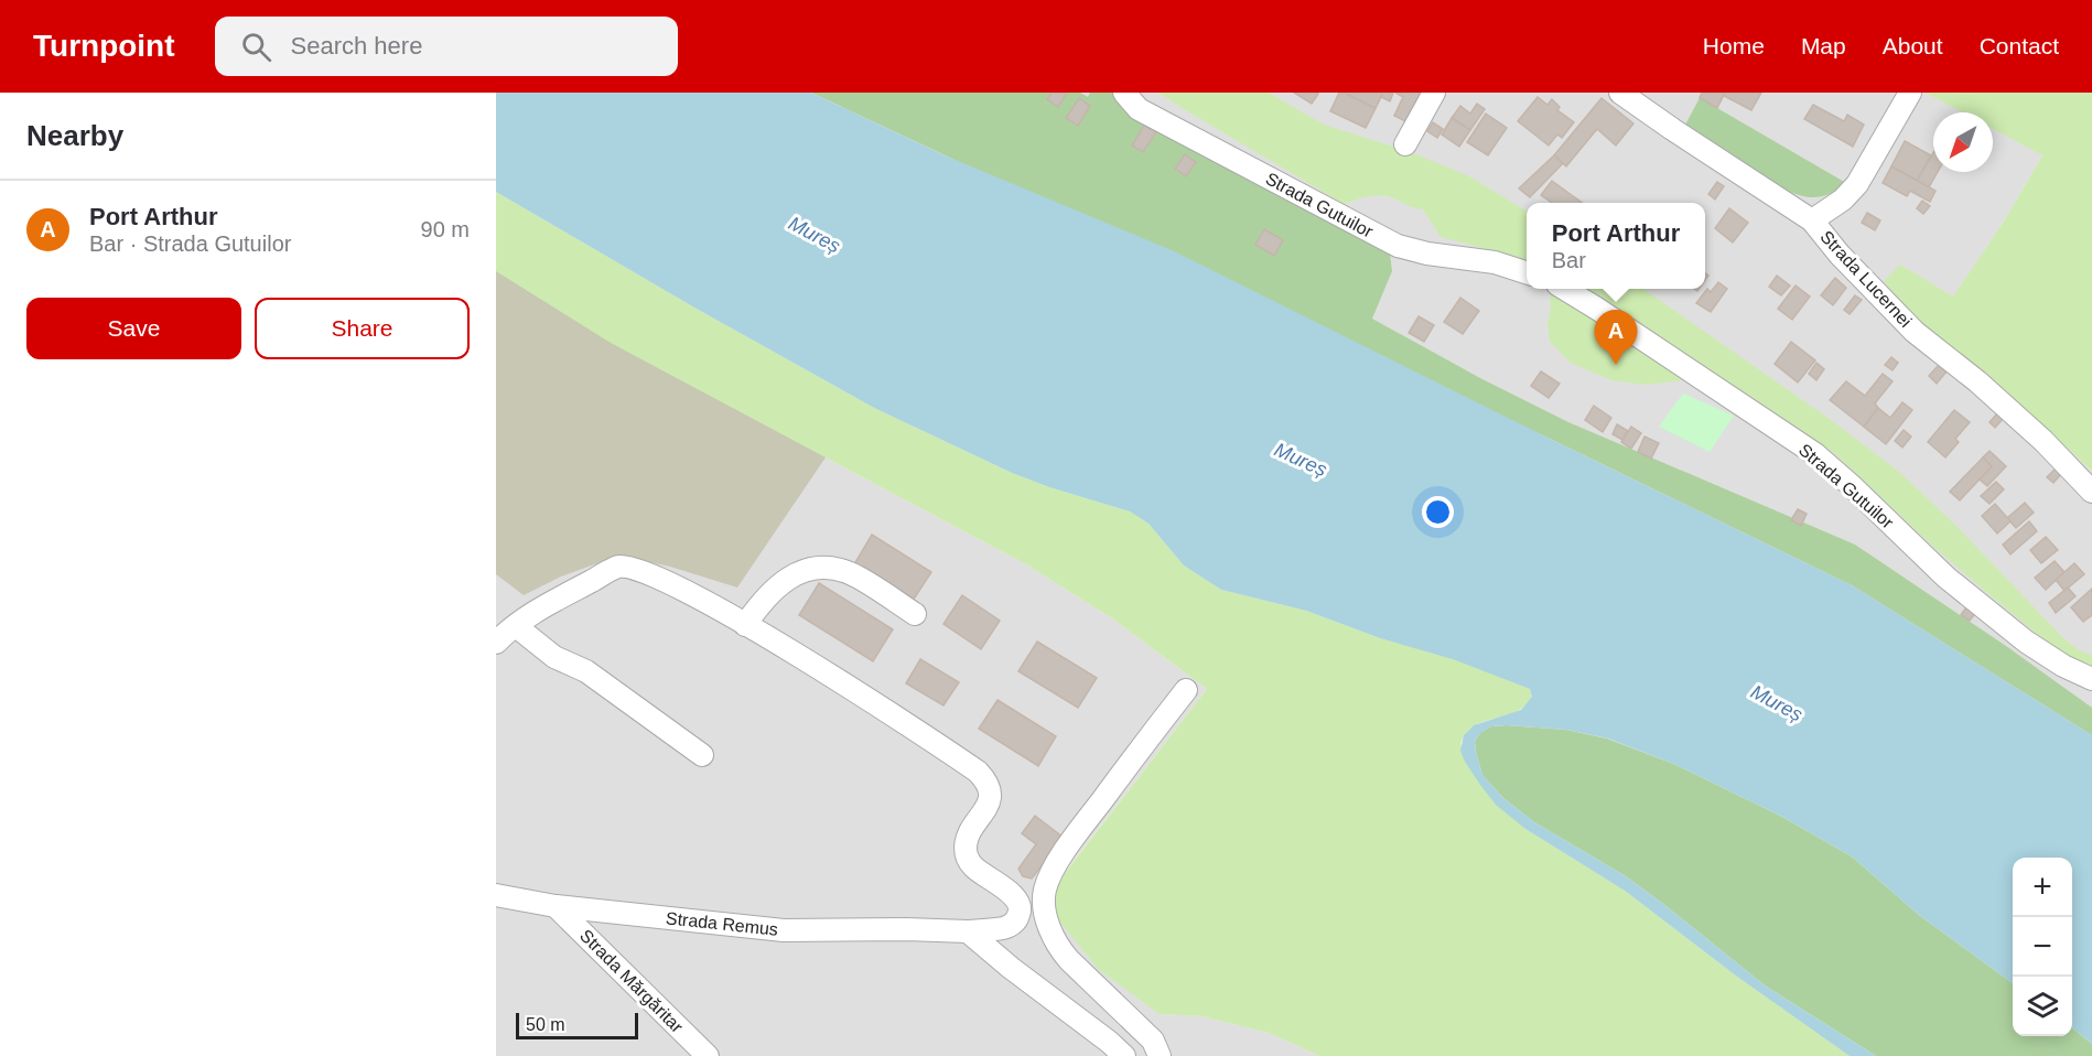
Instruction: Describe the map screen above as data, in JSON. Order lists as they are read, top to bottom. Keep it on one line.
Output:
{"streets":{"street":["Strada Gutuilor","Strada Lucernei","Strada Remus","Strada Mărgăritar"]},"crossings":[["Strada Remus","Strada Mărgăritar"]],"water":["Mureș"],"scale_bar":"50 m","north":"bottom left","page":{"header":"Turnpoint","search":"Search here","nav":["Home","Map","About","Contact"],"heading":"Nearby","list":[{"mark":"A","name":"Port Arthur","note":"Bar · Strada Gutuilor","value":"90 m"}],"popup":["Port Arthur","Bar"],"buttons":["Save","Share"],"pins":"A","map_buttons":["+","−"],"scale":"50 m"}}
